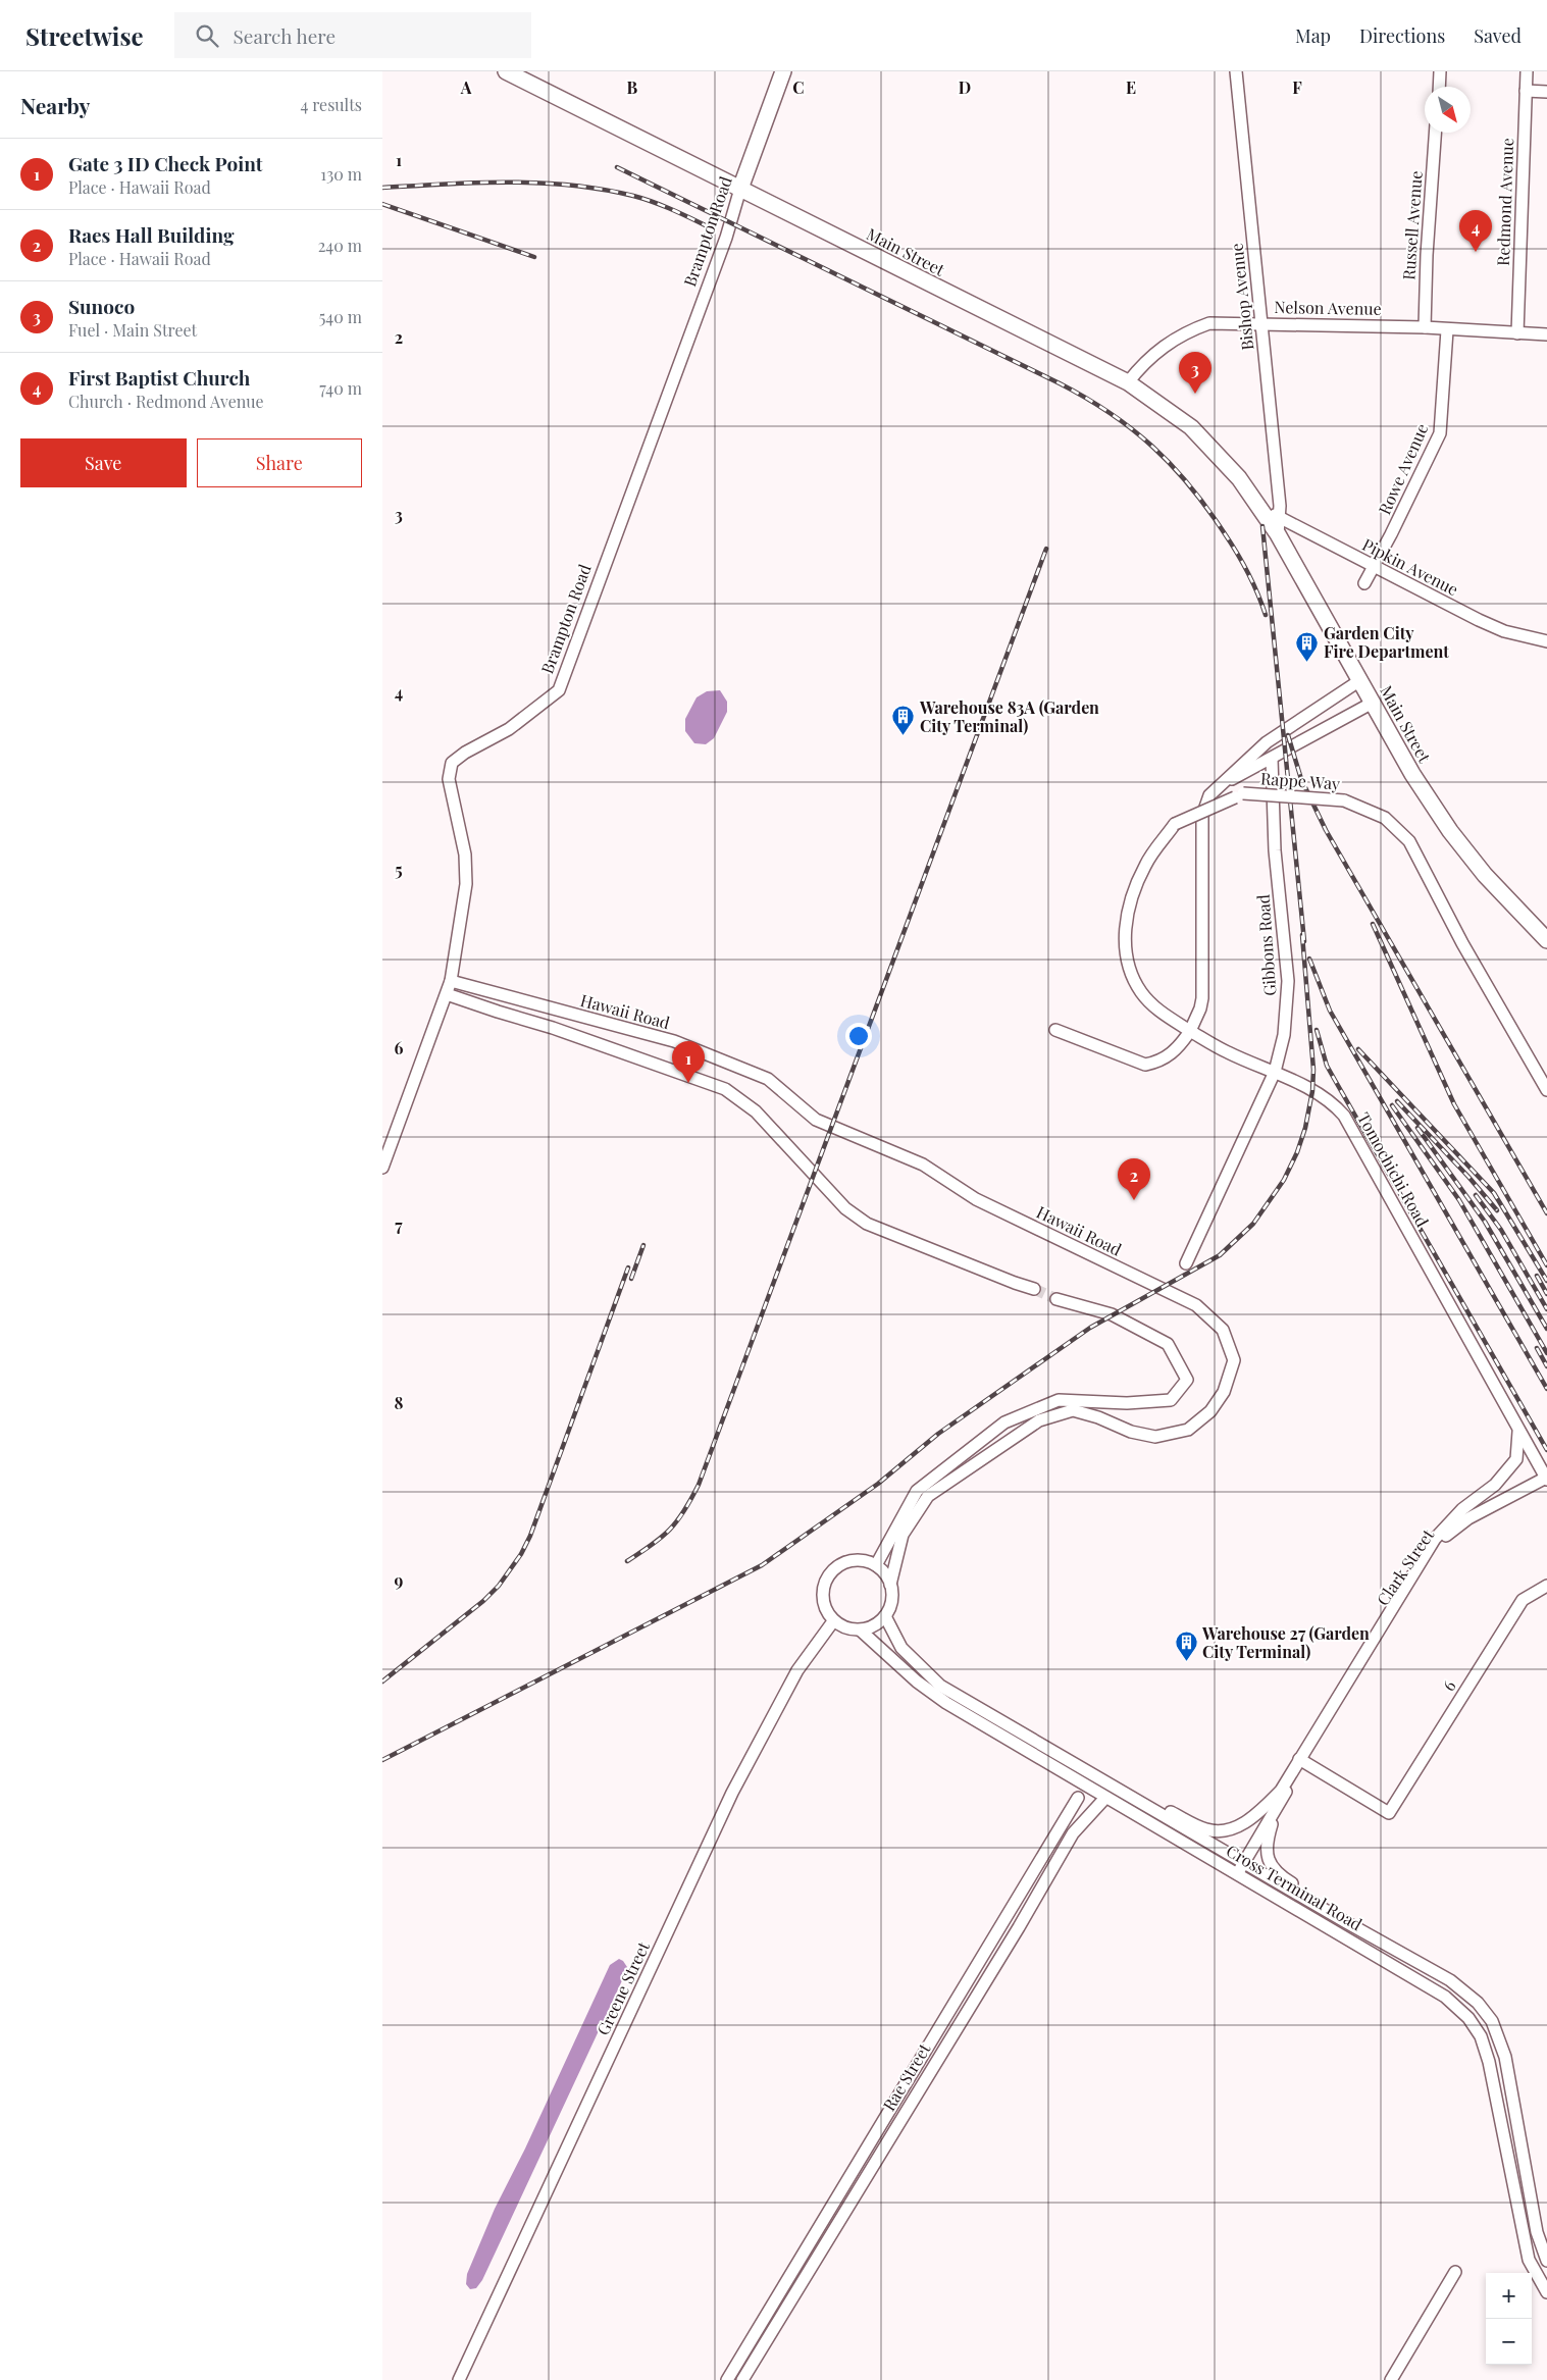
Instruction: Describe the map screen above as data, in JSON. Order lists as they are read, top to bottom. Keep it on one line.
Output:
{"streets":{"main road":["Brampton Road","Main Street"],"street":["Redmond Avenue","Russell Avenue","Bishop Avenue","Nelson Avenue","Rowe Avenue","Pipkin Avenue","Rappe Way","Gibbons Road","Hawaii Road","Tomochichi Road","Clark Street","6","Cross Terminal Road","Greene Street","Rae Street"]},"crossings":[["Redmond Avenue","Nelson Avenue"],["Russell Avenue","Nelson Avenue"],["Brampton Road","Main Street"],["Brampton Road","Hawaii Road"],["Main Street","Bishop Avenue"],["Main Street","Nelson Avenue"],["Main Street","Pipkin Avenue"],["Bishop Avenue","Nelson Avenue"],["Bishop Avenue","Pipkin Avenue"],["Nelson Avenue","Rowe Avenue"],["Rowe Avenue","Pipkin Avenue"],["Rappe Way","Tomochichi Road"],["Gibbons Road","Tomochichi Road"],["Hawaii Road","Cross Terminal Road"],["Hawaii Road","Greene Street"],["Tomochichi Road","Clark Street"],["Clark Street","6"],["Clark Street","Cross Terminal Road"],["Cross Terminal Road","Greene Street"],["Cross Terminal Road","Rae Street"]],"places":{"building":["Garden City Fire Department","Warehouse 83A (Garden City Terminal)","Warehouse 27 (Garden City Terminal)"]},"north":"bottom right","page":{"header":"Streetwise","search":"Search here","nav":["Map","Directions","Saved"],"heading":["Nearby","4 results"],"list":[{"mark":"1","name":"Gate 3 ID Check Point","note":"Place · Hawaii Road","value":"130 m"},{"mark":"2","name":"Raes Hall Building","note":"Place · Hawaii Road","value":"240 m"},{"mark":"3","name":"Sunoco","note":"Fuel · Main Street","value":"540 m"},{"mark":"4","name":"First Baptist Church","note":"Church · Redmond Avenue","value":"740 m"}],"pins":["4","3","1","2"],"buttons":["Save","Share"],"map_buttons":["+","−"]},"grid":{"columns":["A","B","C","D","E","F"],"rows":["1","2","3","4","5","6","7","8","9"]}}
